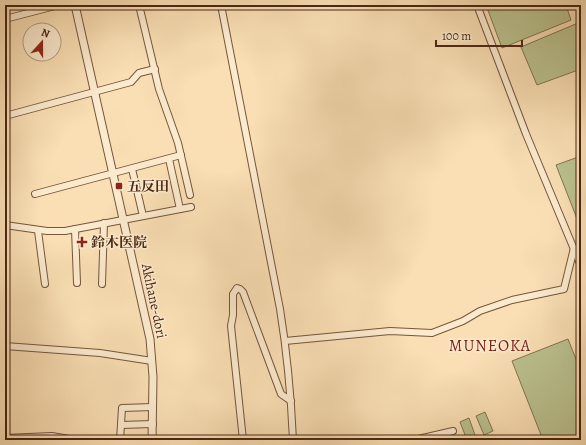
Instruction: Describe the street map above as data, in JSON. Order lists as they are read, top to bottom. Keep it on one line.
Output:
{"streets":{"street":["Akihane-dori"]},"districts":["MUNEOKA"],"places":{"transit":["五反田"],"health":["鈴木医院"]},"scale_bar":"100 m","north":"top"}
